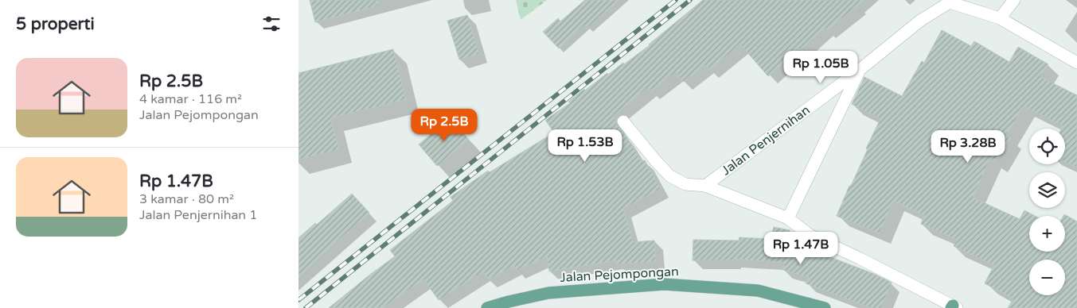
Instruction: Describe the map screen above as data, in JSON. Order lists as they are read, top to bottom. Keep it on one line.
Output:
{"streets":{"main road":["Jalan Pejompongan"],"street":["Jalan Penjernihan"]},"page":{"heading":"5 properti","list":[{"name":"Rp 2.5B","note":"4 kamar · 116 m² · Jalan Pejompongan"},{"name":"Rp 1.47B","note":"3 kamar · 80 m² · Jalan Penjernihan 1"}],"price":["Rp 1.05B","Rp 2.5B","Rp 1.53B","Rp 3.28B","Rp 1.47B"],"map_buttons":["+","−"]}}
